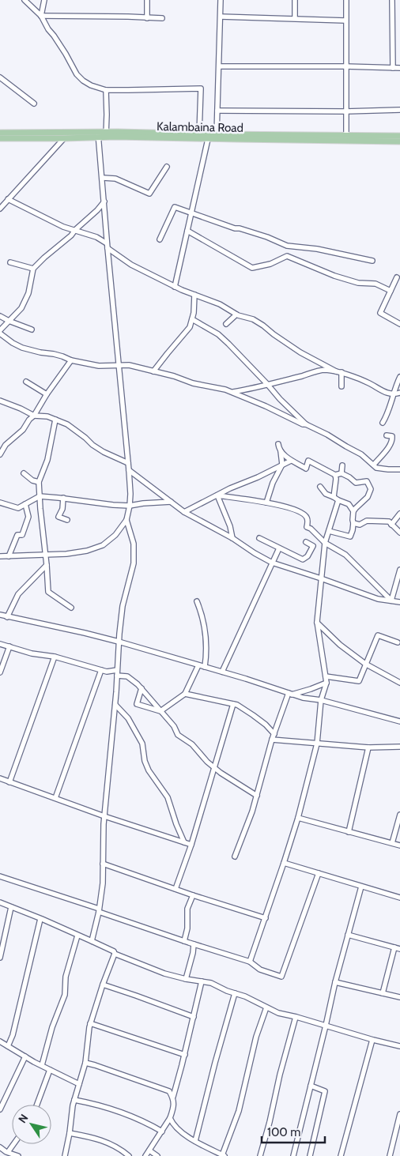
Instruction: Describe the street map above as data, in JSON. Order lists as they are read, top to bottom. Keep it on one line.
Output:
{"streets":{"main road":["Kalambaina Road"]},"scale_bar":"100 m","north":"top left"}
